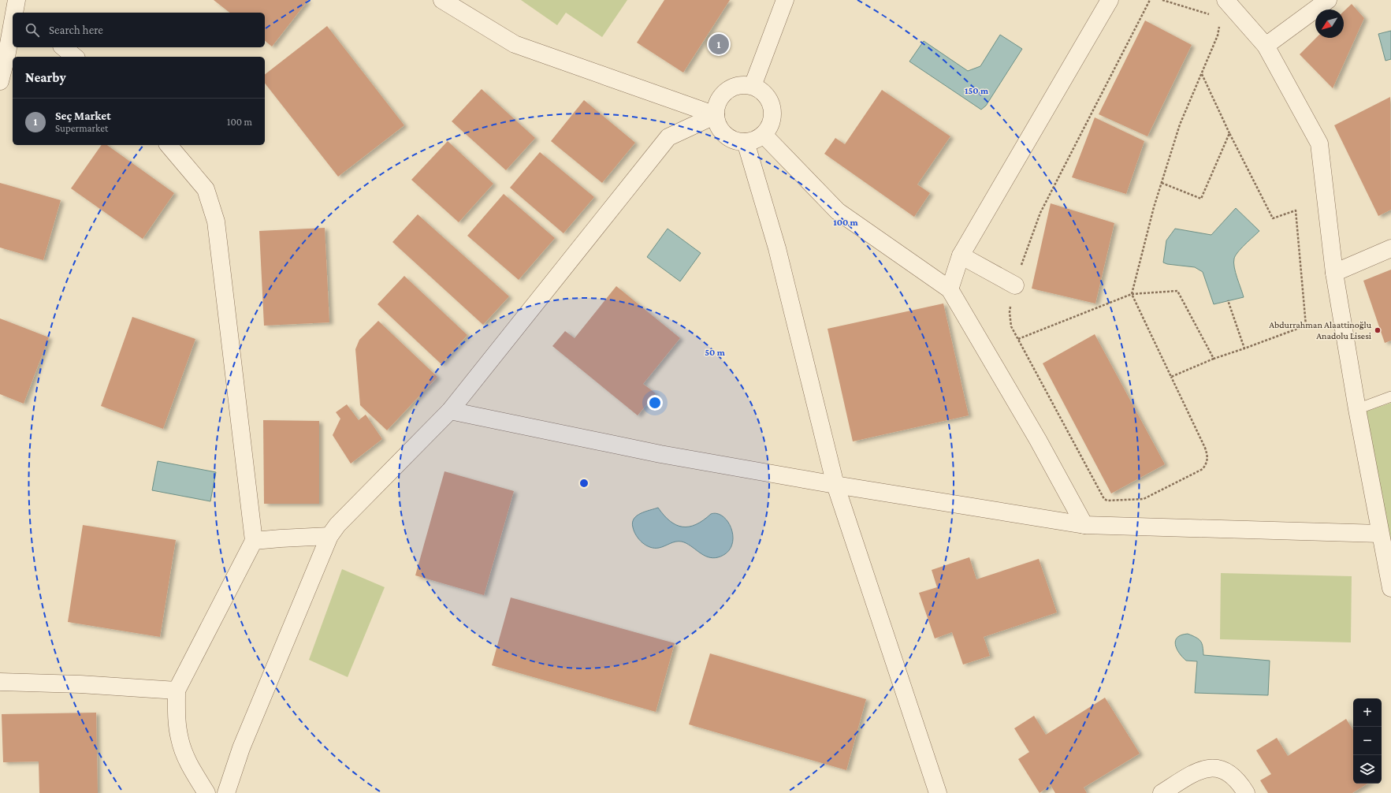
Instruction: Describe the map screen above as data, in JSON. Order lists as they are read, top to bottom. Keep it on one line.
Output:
{"places":["Abdurrahman Alaattinoğlu Anadolu Lisesi"],"north":"bottom left","page":{"search":"Search here","pins":"1","heading":"Nearby","list":[{"mark":"1","name":"Seç Market","note":"Supermarket","value":"100 m"}],"map_buttons":["+","−"]},"rings":["150 m","100 m","50 m"]}
